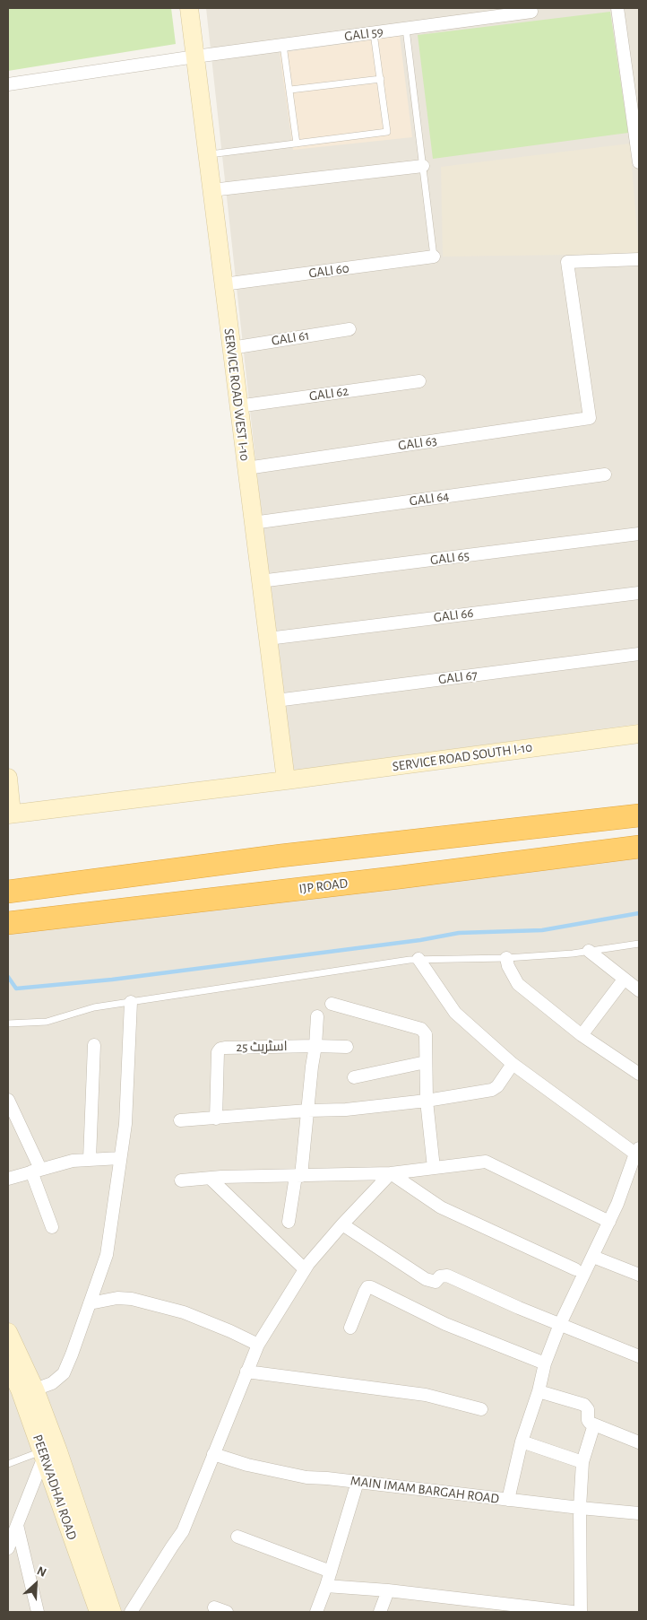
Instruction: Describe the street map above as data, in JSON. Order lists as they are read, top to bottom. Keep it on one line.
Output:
{"streets":{"highway":["IJP ROAD"],"main road":["SERVICE ROAD WEST I-10","SERVICE ROAD SOUTH I-10","PEERWADHAI ROAD"],"street":["GALI 59","GALI 60","GALI 61","GALI 62","GALI 63","GALI 64","GALI 65","GALI 66","GALI 67","اسٹریٹ 25","MAIN IMAM BARGAH ROAD"]},"crossings":[["GALI 59","SERVICE ROAD WEST I-10"],["GALI 60","SERVICE ROAD WEST I-10"],["GALI 61","SERVICE ROAD WEST I-10"],["GALI 62","SERVICE ROAD WEST I-10"],["SERVICE ROAD WEST I-10","GALI 63"],["SERVICE ROAD WEST I-10","GALI 64"],["SERVICE ROAD WEST I-10","GALI 65"],["SERVICE ROAD WEST I-10","GALI 66"],["SERVICE ROAD WEST I-10","GALI 67"],["SERVICE ROAD WEST I-10","SERVICE ROAD SOUTH I-10"]],"north":"top right"}
